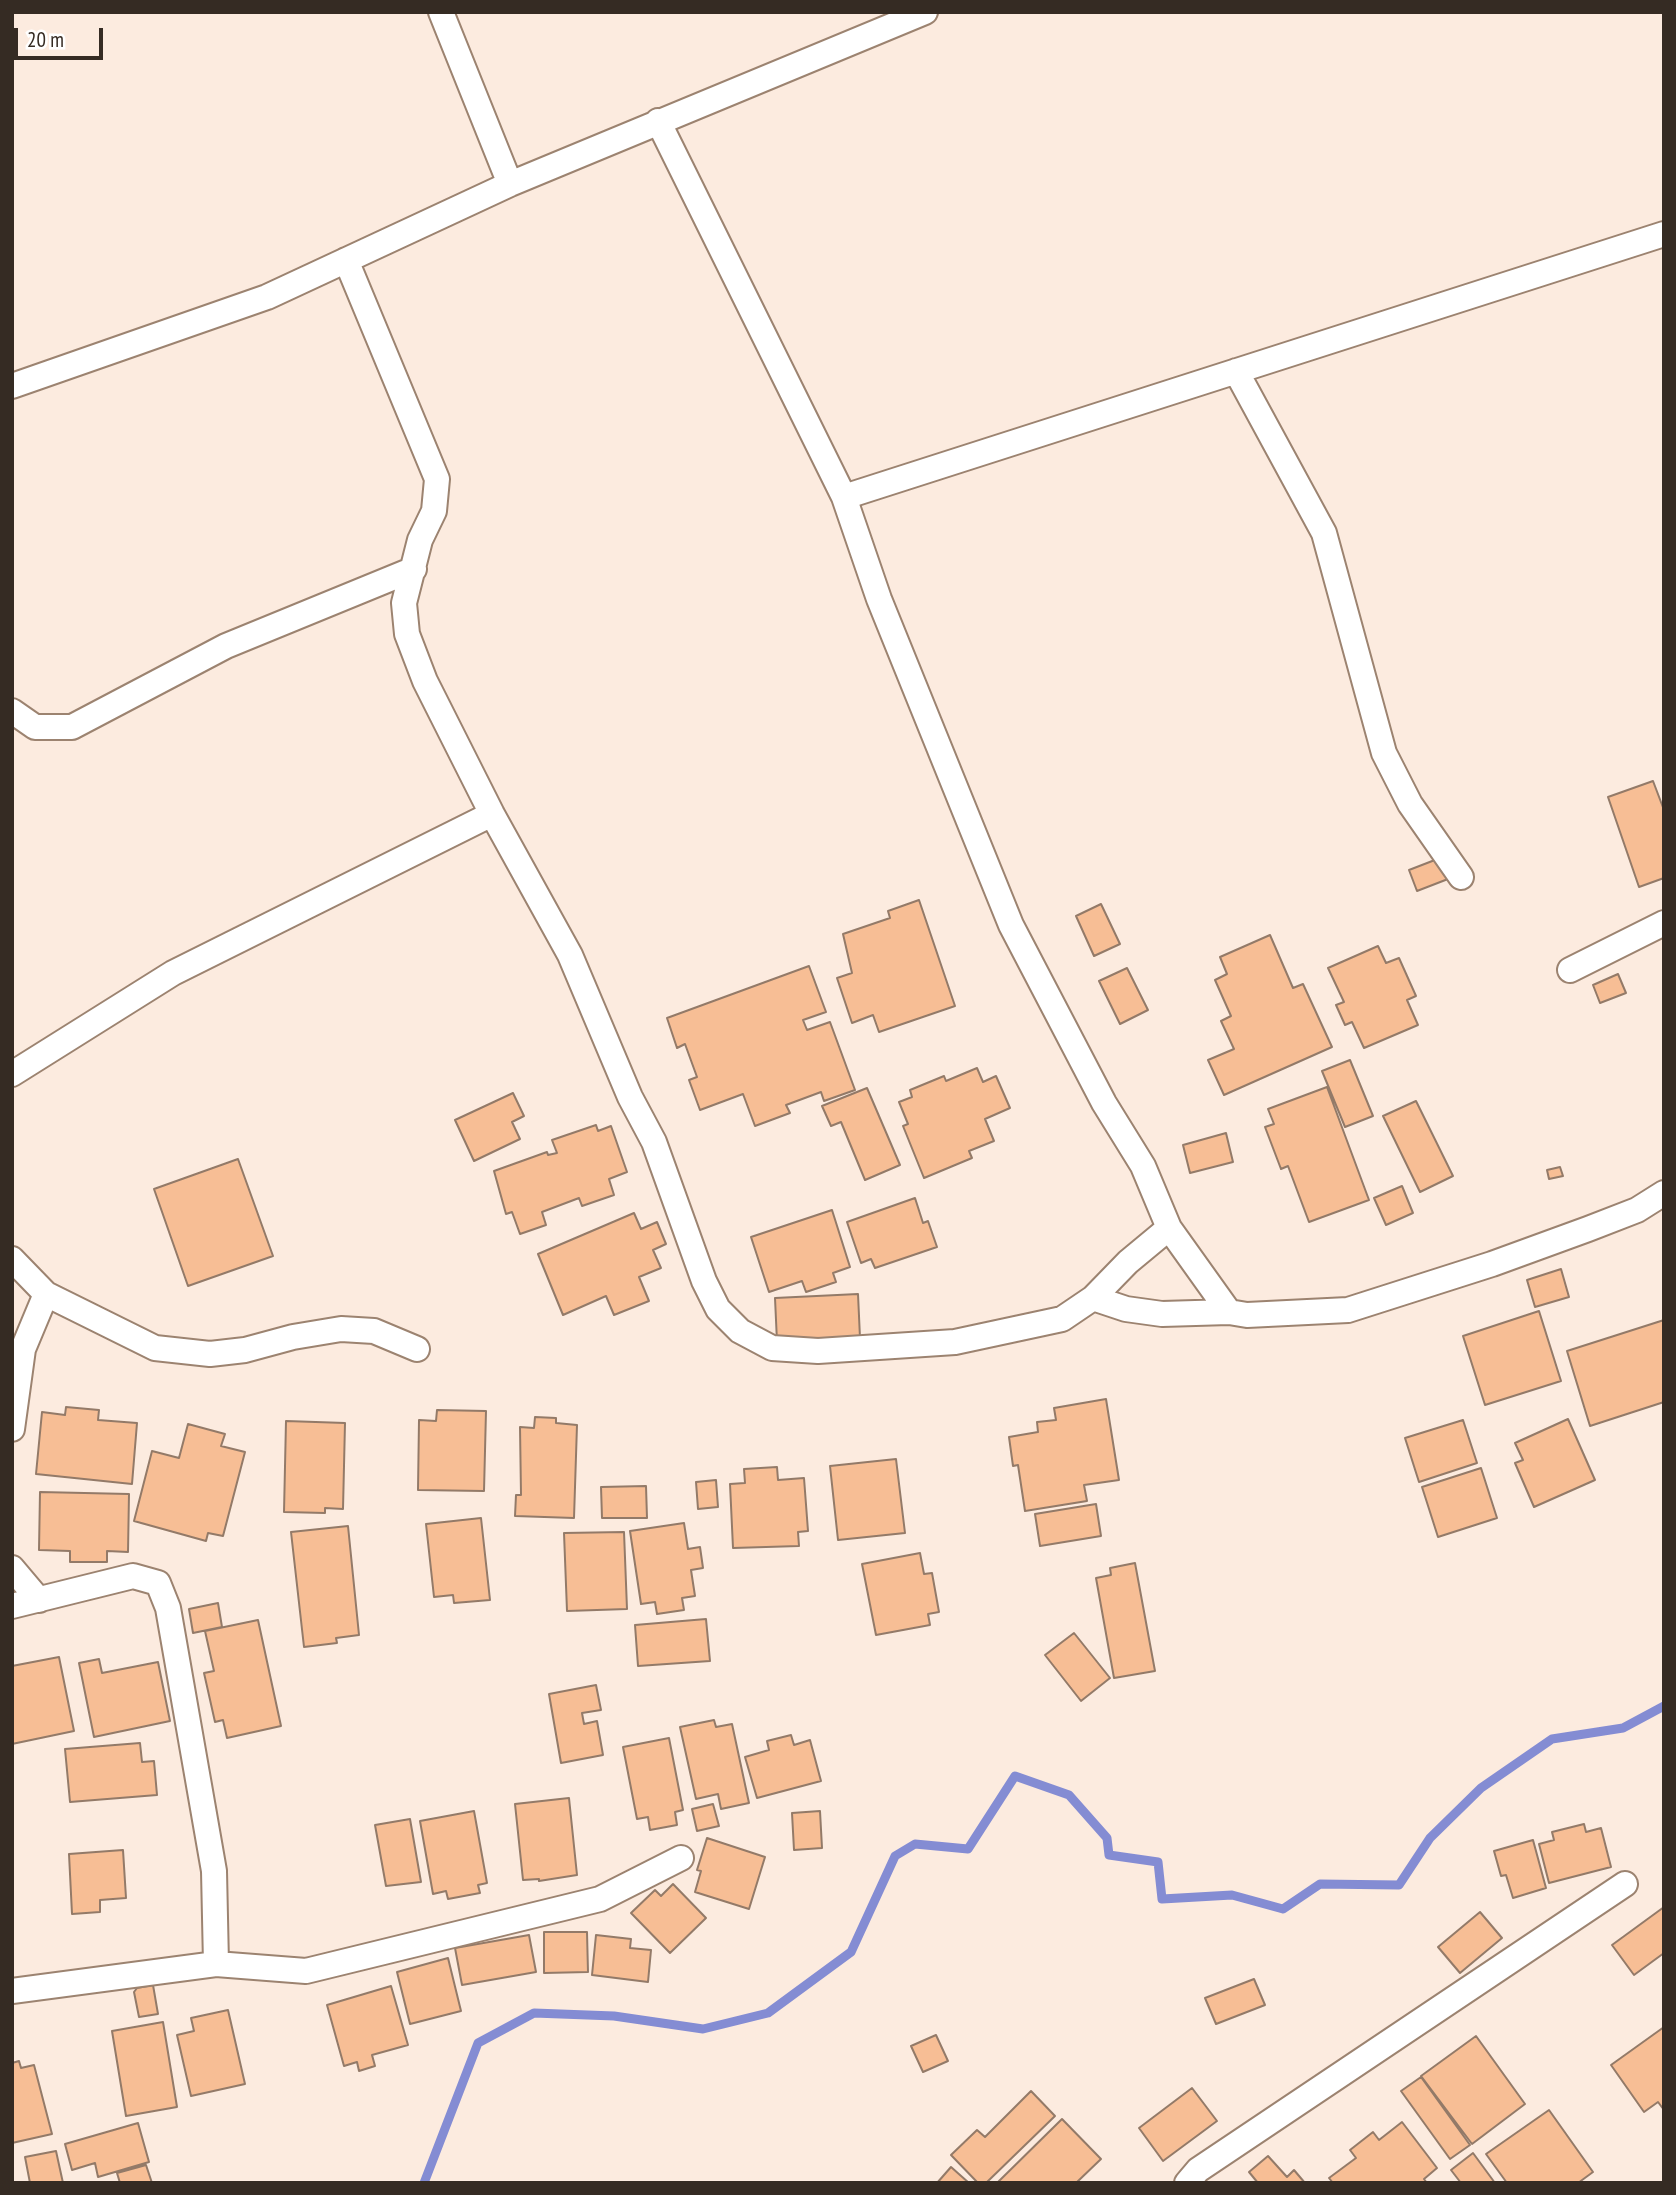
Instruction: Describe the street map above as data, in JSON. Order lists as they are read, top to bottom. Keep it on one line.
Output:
{"scale_bar":"20 m"}
